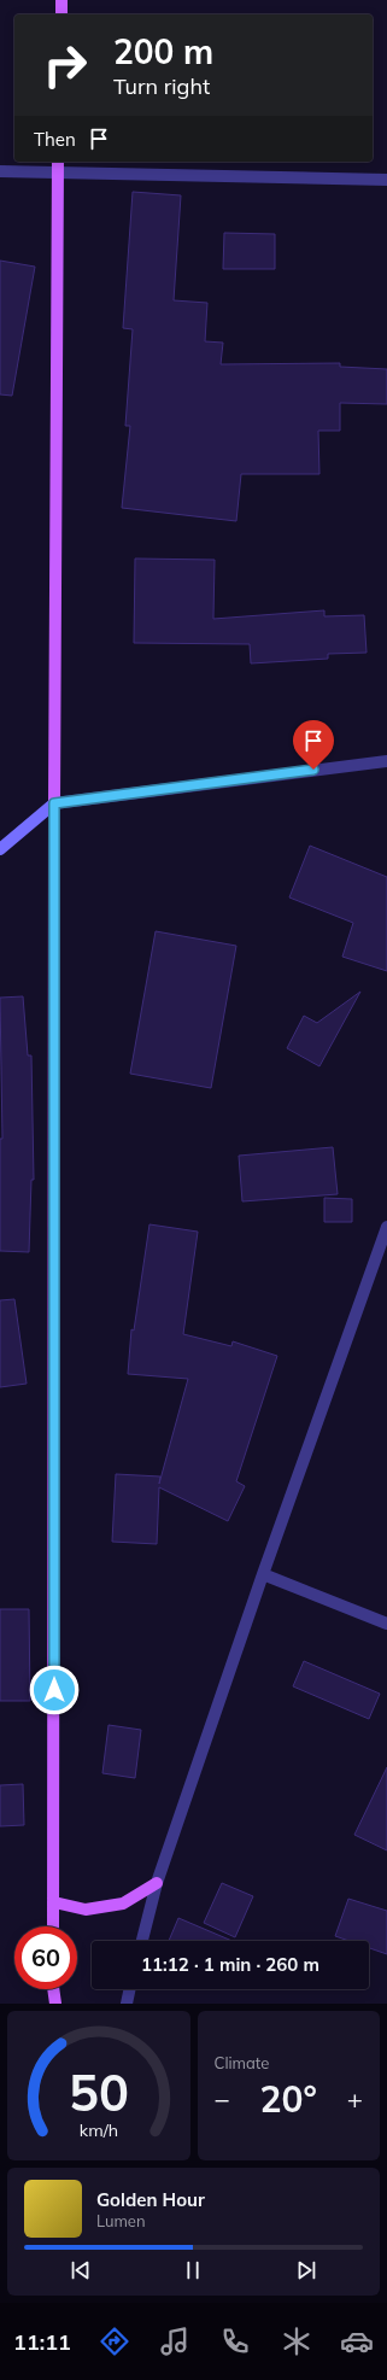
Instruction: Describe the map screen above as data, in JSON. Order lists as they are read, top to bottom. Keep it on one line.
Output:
{"page":{"turn":["200 m","Turn right"],"then":"Then","limit":"60","trip":"11:12 · 1 min · 260 m","tile":"Climate","heat":["−","20°","+"],"song":["Golden Hour","Lumen"],"tabs":"11:11","gauge":["50","km/h"]}}
